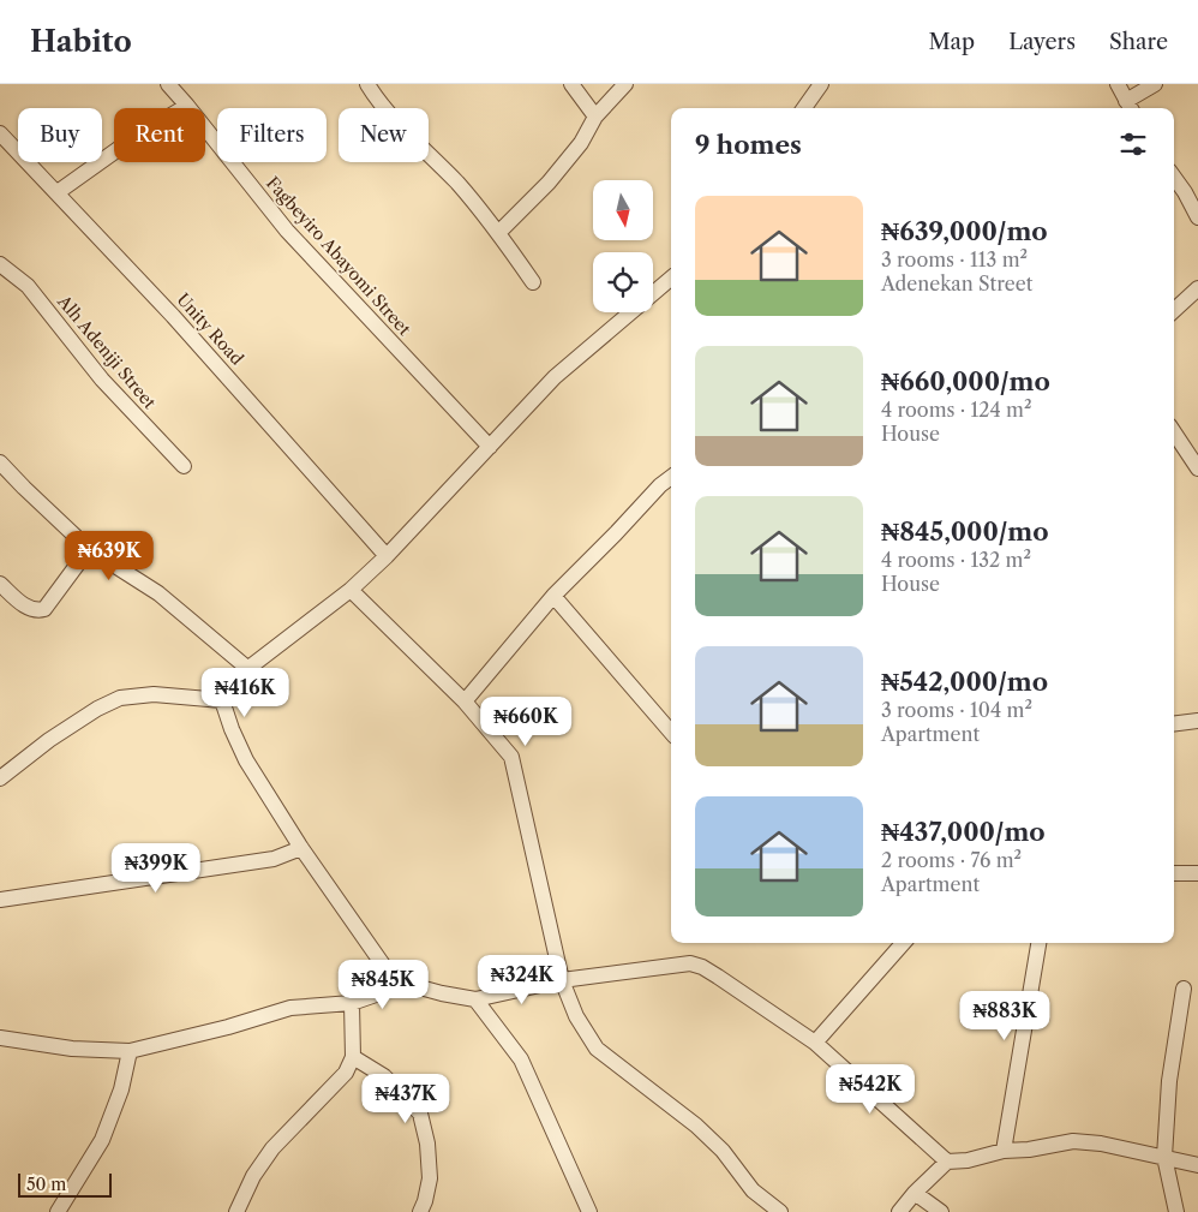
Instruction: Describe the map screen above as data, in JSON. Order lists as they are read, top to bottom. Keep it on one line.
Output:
{"streets":{"street":["Fagbeyiro Abayomi Street","Unity Road","Alh Adeniji Street"]},"scale_bar":"50 m","north":"bottom","page":{"header":"Habito","nav":["Map","Layers","Share"],"chip":["Buy","Rent","Filters","New"],"heading":"9 homes","list":[{"name":"₦639,000/mo","note":"3 rooms · 113 m² · Adenekan Street"},{"name":"₦660,000/mo","note":"4 rooms · 124 m² · House"},{"name":"₦845,000/mo","note":"4 rooms · 132 m² · House"},{"name":"₦542,000/mo","note":"3 rooms · 104 m² · Apartment"},{"name":"₦437,000/mo","note":"2 rooms · 76 m² · Apartment"}],"price":["₦639K","₦416K","₦660K","₦399K","₦324K","₦845K","₦883K","₦542K","₦437K"],"scale":"50 m"}}
